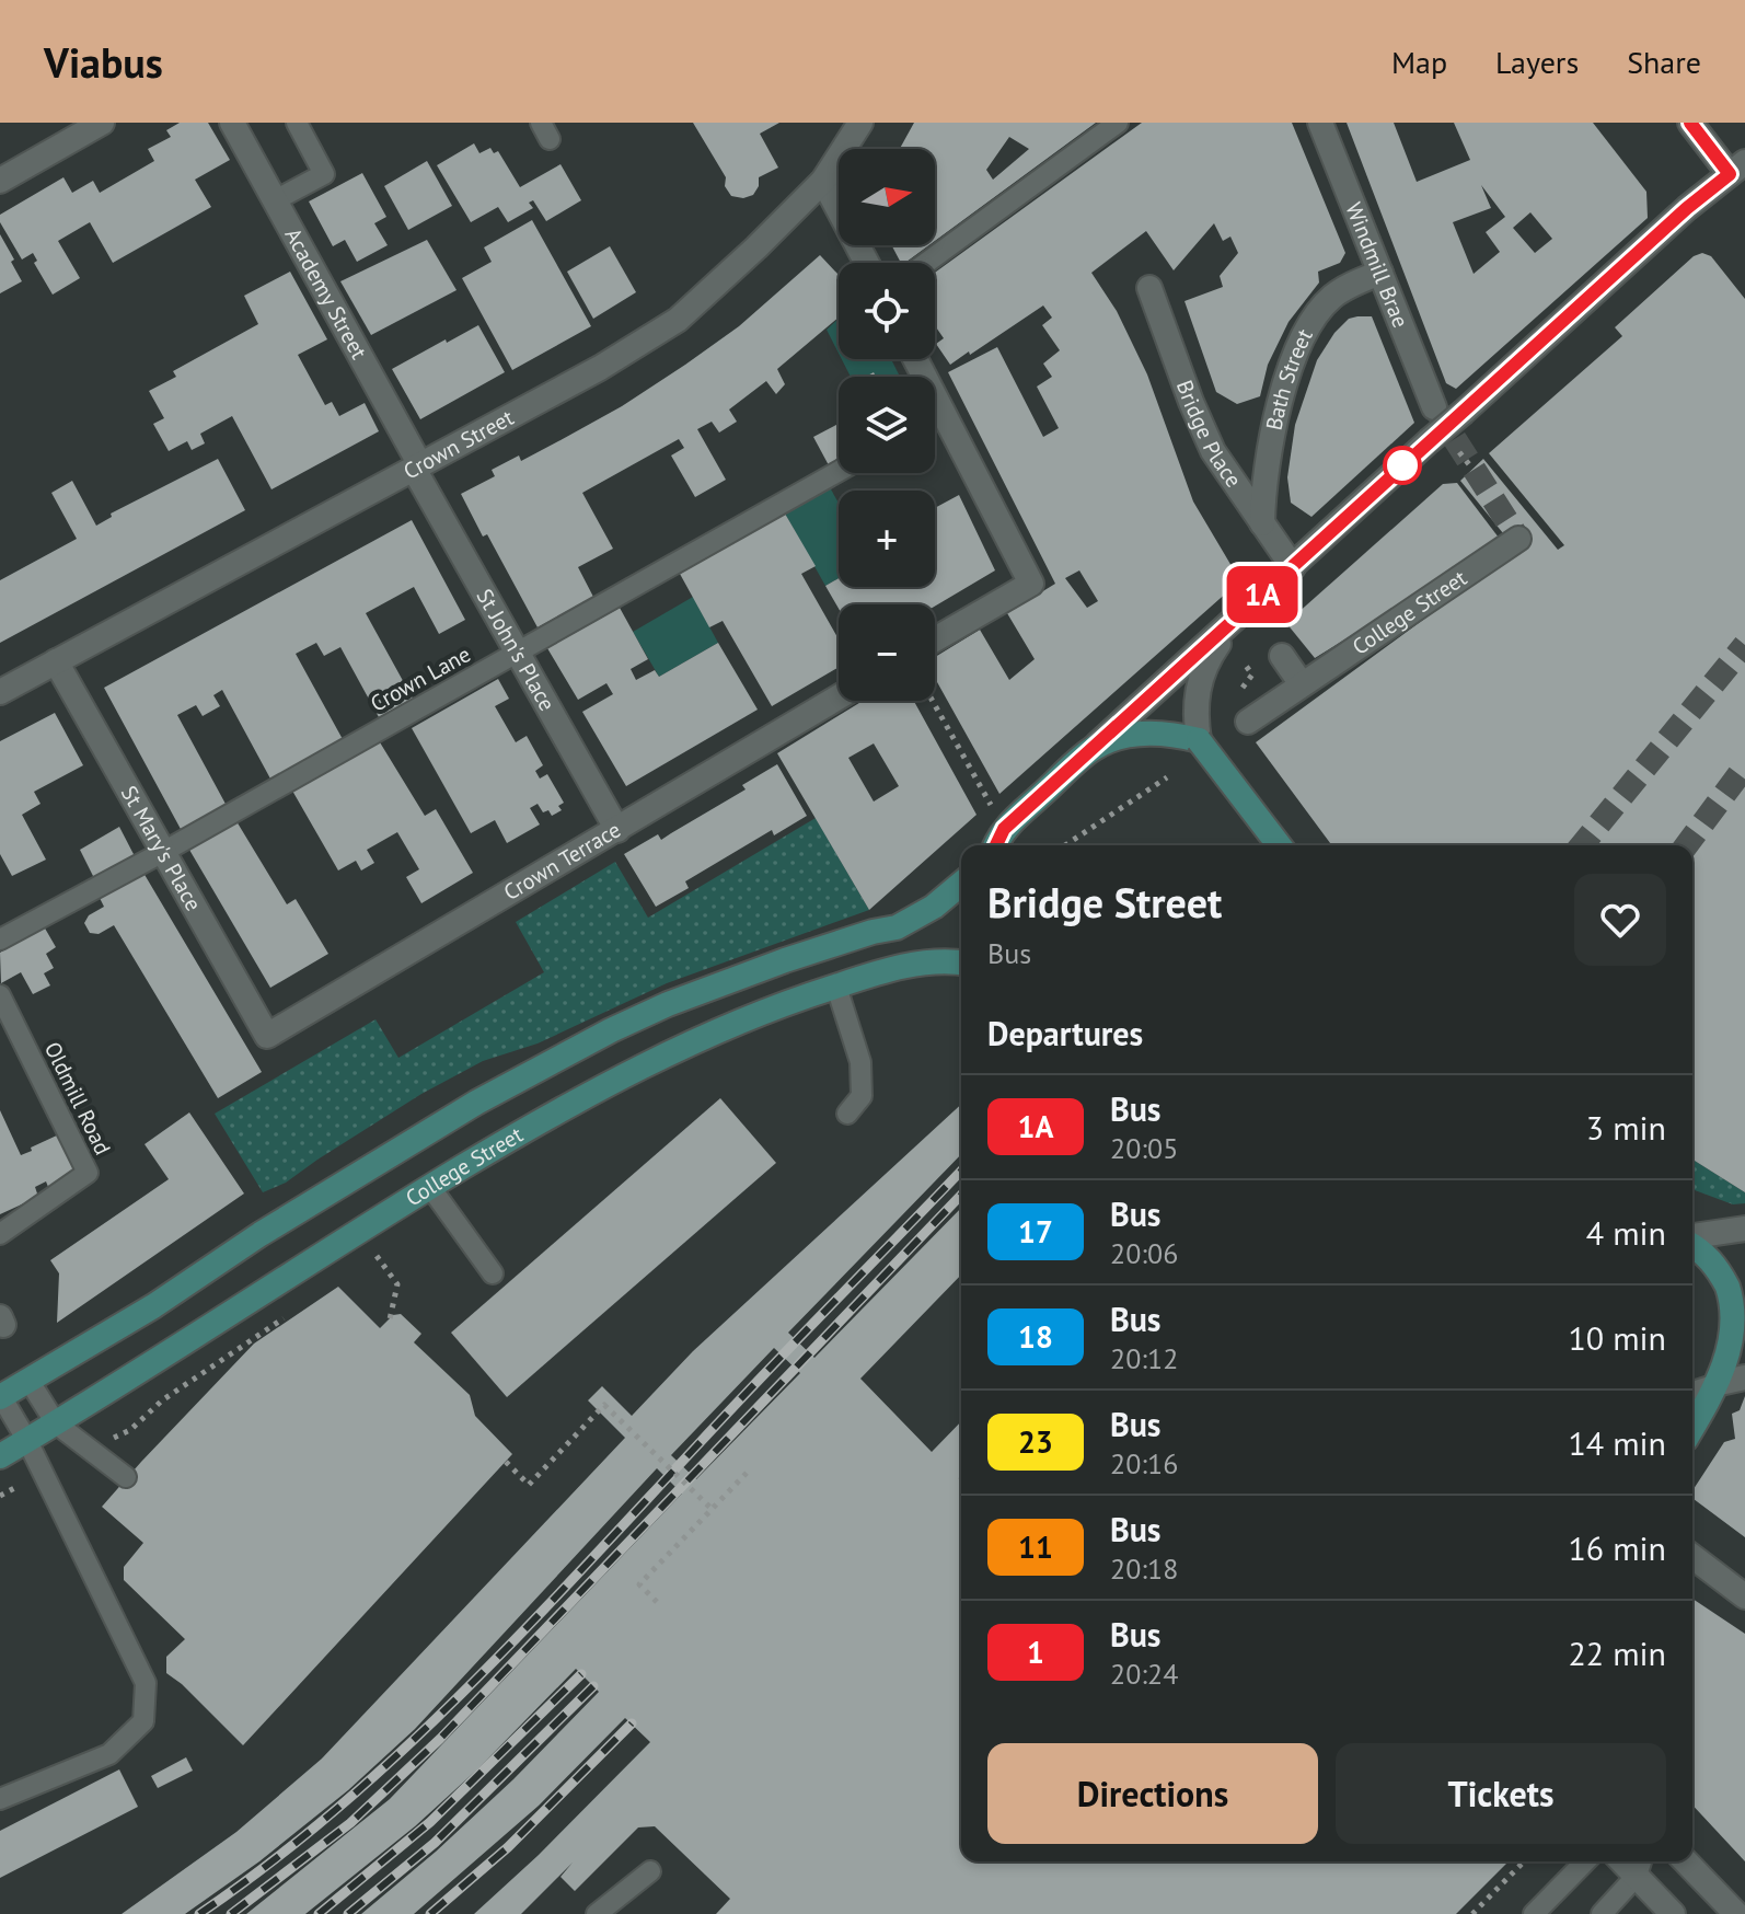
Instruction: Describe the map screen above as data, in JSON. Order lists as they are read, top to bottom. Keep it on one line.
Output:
{"streets":{"main road":["College Street"],"street":["Windmill Brae","Academy Street","Bath Street","Bridge Place","Crown Street","St John's Place","St Mary's Place","Crown Terrace"],"lane":["Crown Lane","Oldmill Road"]},"crossings":[["Windmill Brae","Bath Street"],["Academy Street","Crown Street"],["Academy Street","St John's Place"],["Bath Street","Bridge Place"],["Crown Street","St John's Place"],["Crown Street","St Mary's Place"],["St John's Place","Crown Lane"],["St John's Place","Crown Terrace"],["Crown Lane","St Mary's Place"],["St Mary's Place","Crown Terrace"]],"lines":["bus line 1A"],"north":"right","page":{"header":"Viabus","nav":["Map","Layers","Share"],"on_map":"1A","map_buttons":["+","−"],"heading":[["Bridge Street","Bus"],"Departures"],"list":[{"mark":"1A","name":"Bus","note":"20:05","value":"3 min"},{"mark":"17","name":"Bus","note":"20:06","value":"4 min"},{"mark":"18","name":"Bus","note":"20:12","value":"10 min"},{"mark":"23","name":"Bus","note":"20:16","value":"14 min"},{"mark":"11","name":"Bus","note":"20:18","value":"16 min"},{"mark":"1","name":"Bus","note":"20:24","value":"22 min"}],"buttons":["Directions","Tickets"]}}
